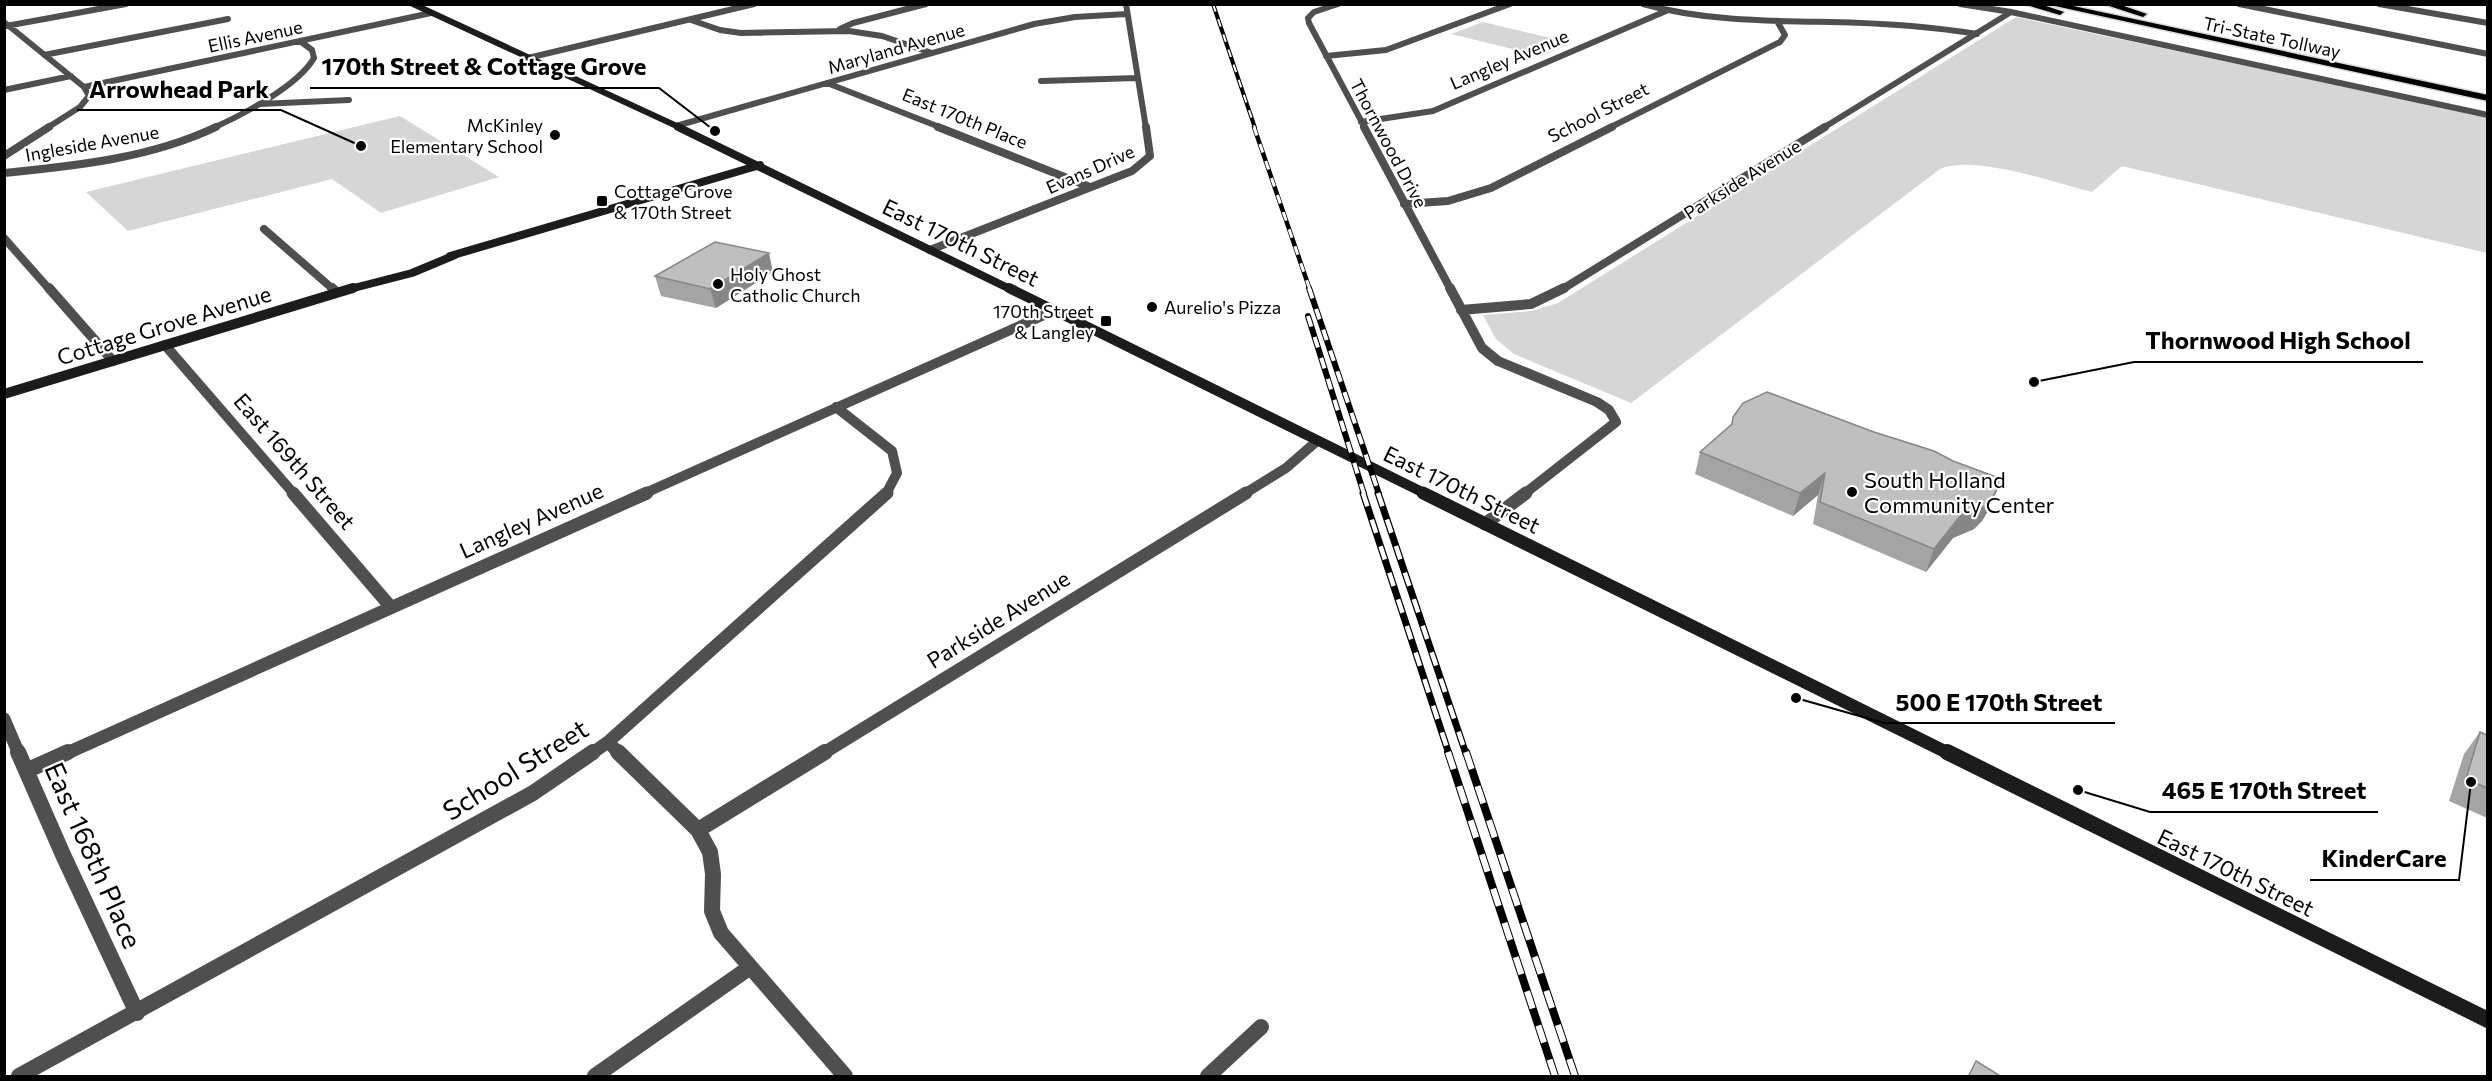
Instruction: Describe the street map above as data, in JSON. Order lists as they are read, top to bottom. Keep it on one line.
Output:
{"streets":{"highway":["Tri-State Tollway"],"street":["Ellis Avenue","Maryland Avenue","Langley Avenue","School Street","East 170th Place","Ingleside Avenue","Thornwood Drive","Evans Drive","Parkside Avenue","East 170th Street","Cottage Grove Avenue","East 169th Street","East 168th Place"]},"crossings":[["Ellis Avenue","Ingleside Avenue"],["Ellis Avenue","East 170th Street"],["Maryland Avenue","East 170th Place"],["Maryland Avenue","Evans Drive"],["Maryland Avenue","East 170th Street"],["Langley Avenue","School Street"],["Langley Avenue","Thornwood Drive"],["Langley Avenue","East 170th Street"],["Langley Avenue","East 169th Street"],["Langley Avenue","East 168th Place"],["School Street","Thornwood Drive"],["School Street","East 168th Place"],["East 170th Place","Evans Drive"],["Thornwood Drive","Parkside Avenue"],["Evans Drive","East 170th Street"],["Parkside Avenue","East 170th Street"],["East 170th Street","Cottage Grove Avenue"],["Cottage Grove Avenue","East 169th Street"]],"places":{"other":["170th Street & Cottage Grove","McKinley Elementary School","Arrowhead Park","Holy Ghost Catholic Church","Aurelio's Pizza","Thornwood High School","South Holland Community Center","500 E 170th Street","KinderCare","465 E 170th Street"],"transit":["Cottage Grove & 170th Street","170th Street & Langley"]}}
